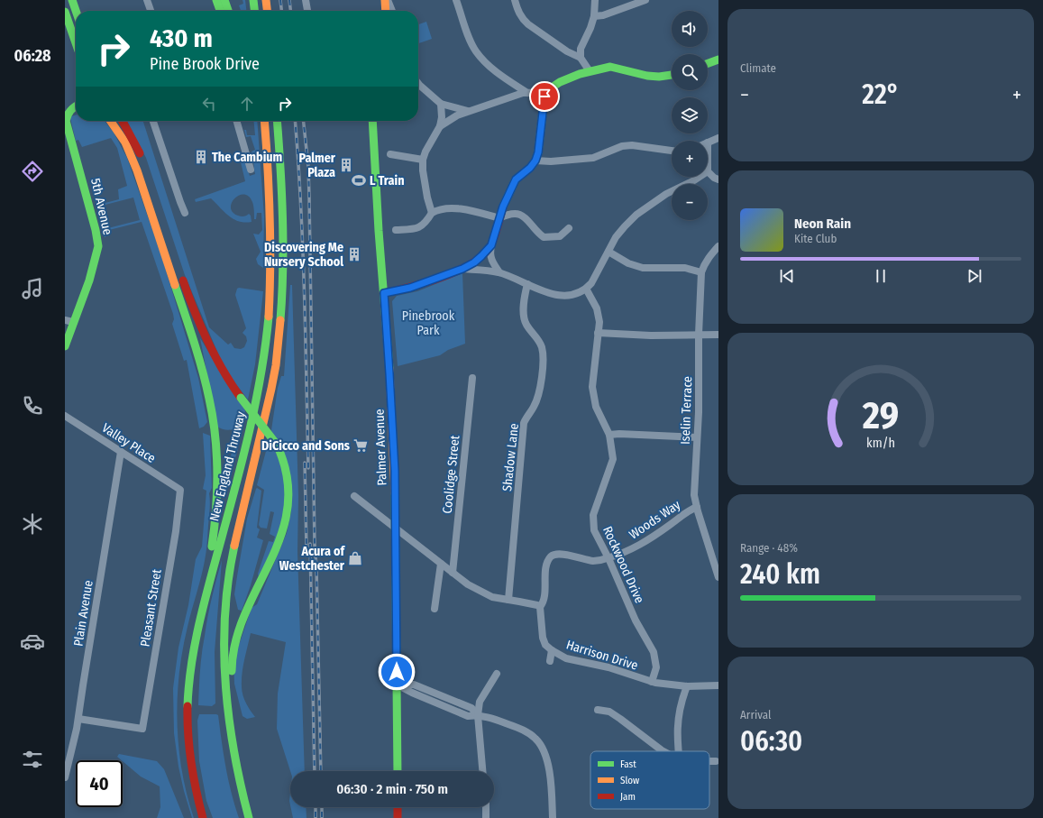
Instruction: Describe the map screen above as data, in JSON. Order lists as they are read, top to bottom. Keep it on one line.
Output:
{"streets":{"main road":["5th Avenue","Palmer Avenue","New England Thruway"],"street":["Iselin Terrace","Valley Place","Shadow Lane","Coolidge Street","Woods Way","Rockwood Drive","Pleasant Street","Plain Avenue","Harrison Drive"]},"crossings":[["Iselin Terrace","Woods Way"],["Valley Place","Pleasant Street"],["Valley Place","Plain Avenue"],["Woods Way","Rockwood Drive"],["Woods Way","Harrison Drive"],["Rockwood Drive","Harrison Drive"],["Pleasant Street","Plain Avenue"]],"parks":["Pinebrook Park"],"places":{"building":["The Cambium","Palmer Plaza","Discovering Me Nursery School"],"sports":["L Train"],"supermarket":["DiCicco and Sons"],"shop":["Acura of Westchester"]},"legend":["Fast","Slow","Jam"],"page":{"tabs":"06:28","tile":["Climate",["Range · 48%","240 km"],["Arrival","06:30"]],"map_buttons":["+","−"],"turn":["430 m","Pine Brook Drive"],"heat":["−","22°","+"],"song":["Neon Rain","Kite Club"],"limit":"40","trip":"06:30 · 2 min · 750 m","gauge":["29","km/h"]}}
